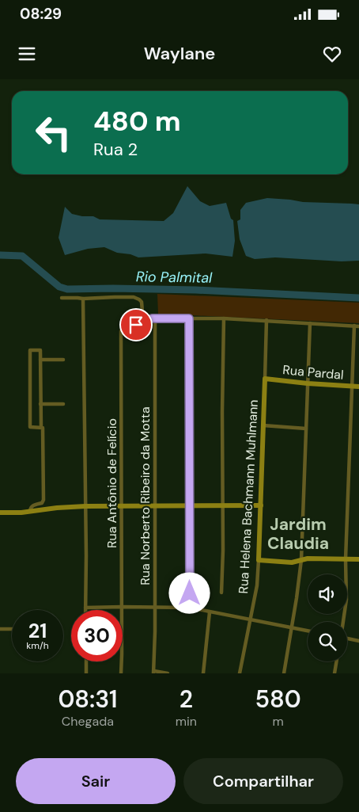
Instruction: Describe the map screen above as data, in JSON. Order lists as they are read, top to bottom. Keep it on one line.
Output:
{"streets":{"street":["Rua Pardal","Rua Antônio de Felício","Rua Norberto Ribeiro da Motta","Rua Helena Bachmann Muhlmann"]},"crossings":[["Rua Pardal","Rua Helena Bachmann Muhlmann"],["Rua Antônio de Felício","Rua Norberto Ribeiro da Motta"]],"districts":["Jardim Claudia"],"water":["Rio Palmital"],"page":{"status":"08:29","header":"Waylane","turn":["480 m","Rua 2"],"speed":"21 km/h","limit":"30","eta":["08:31","Chegada","2","min","580","m"],"buttons":["Sair","Compartilhar"]}}
